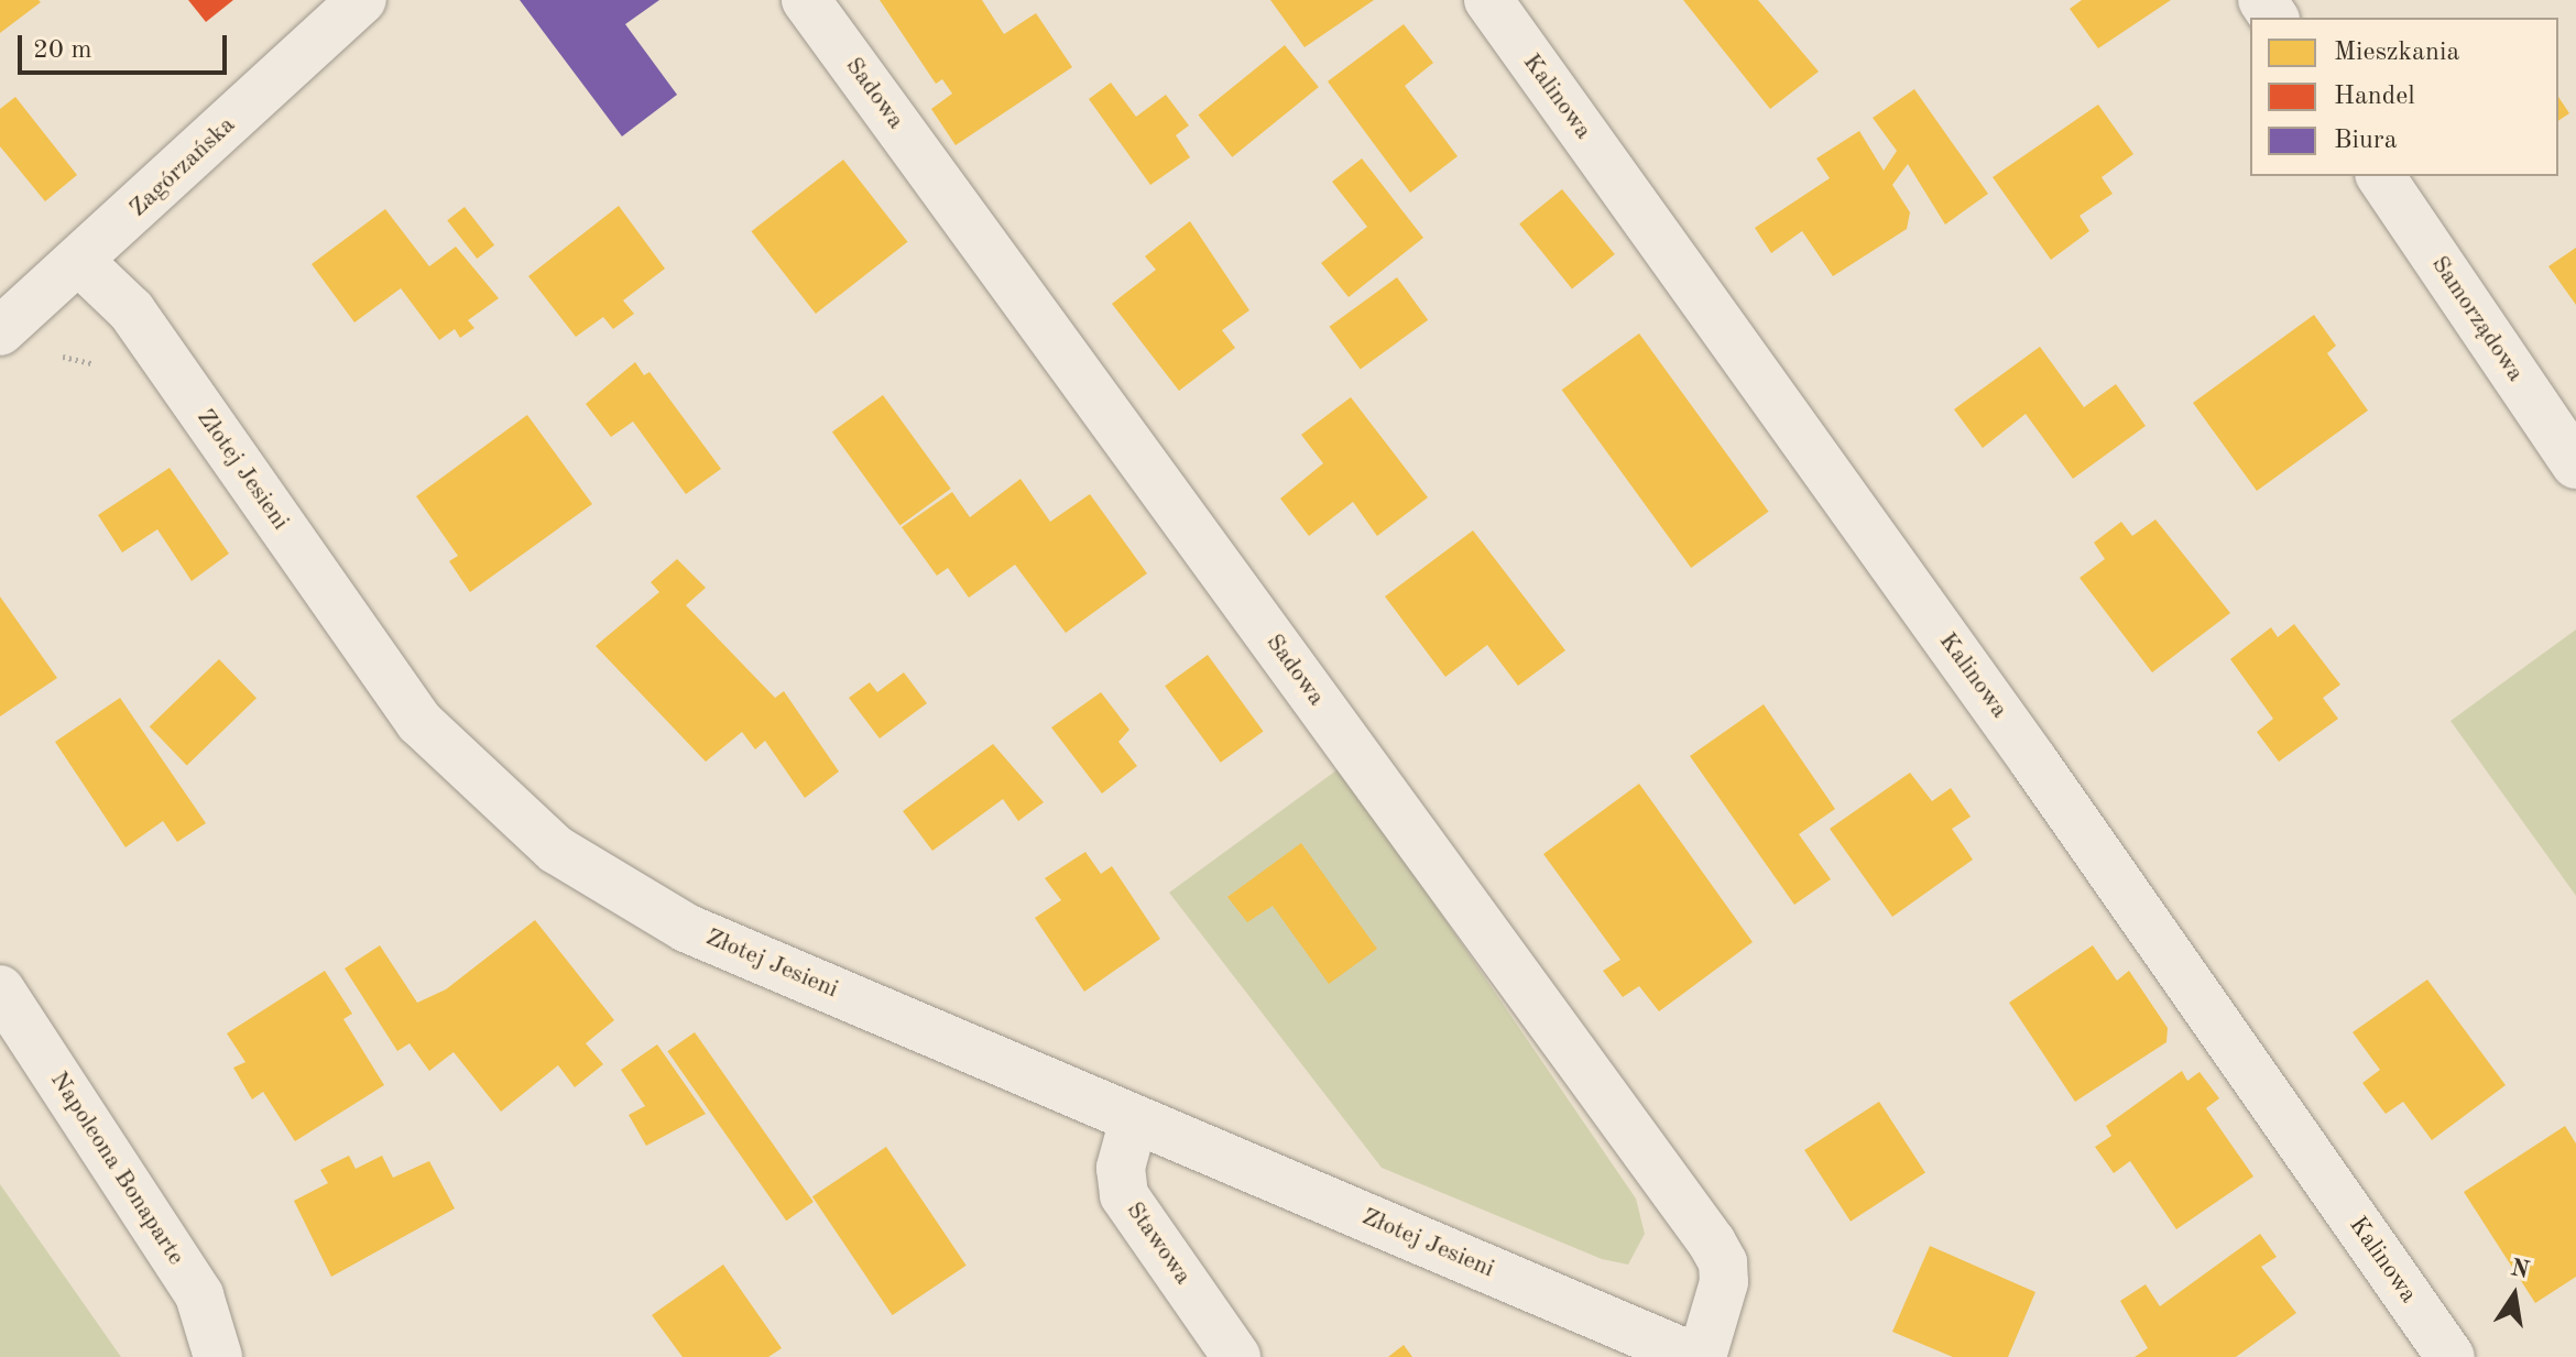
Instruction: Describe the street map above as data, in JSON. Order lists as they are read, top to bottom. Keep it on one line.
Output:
{"streets":{"street":["Sadowa","Kalinowa","Zagórzańska","Samorządowa","Złotej Jesieni","Napoleona Bonaparte","Stawowa"]},"crossings":[["Zagórzańska","Złotej Jesieni"],["Złotej Jesieni","Stawowa"]],"legend":["Mieszkania","Handel","Biura"],"scale_bar":"20 m","north":"top"}
